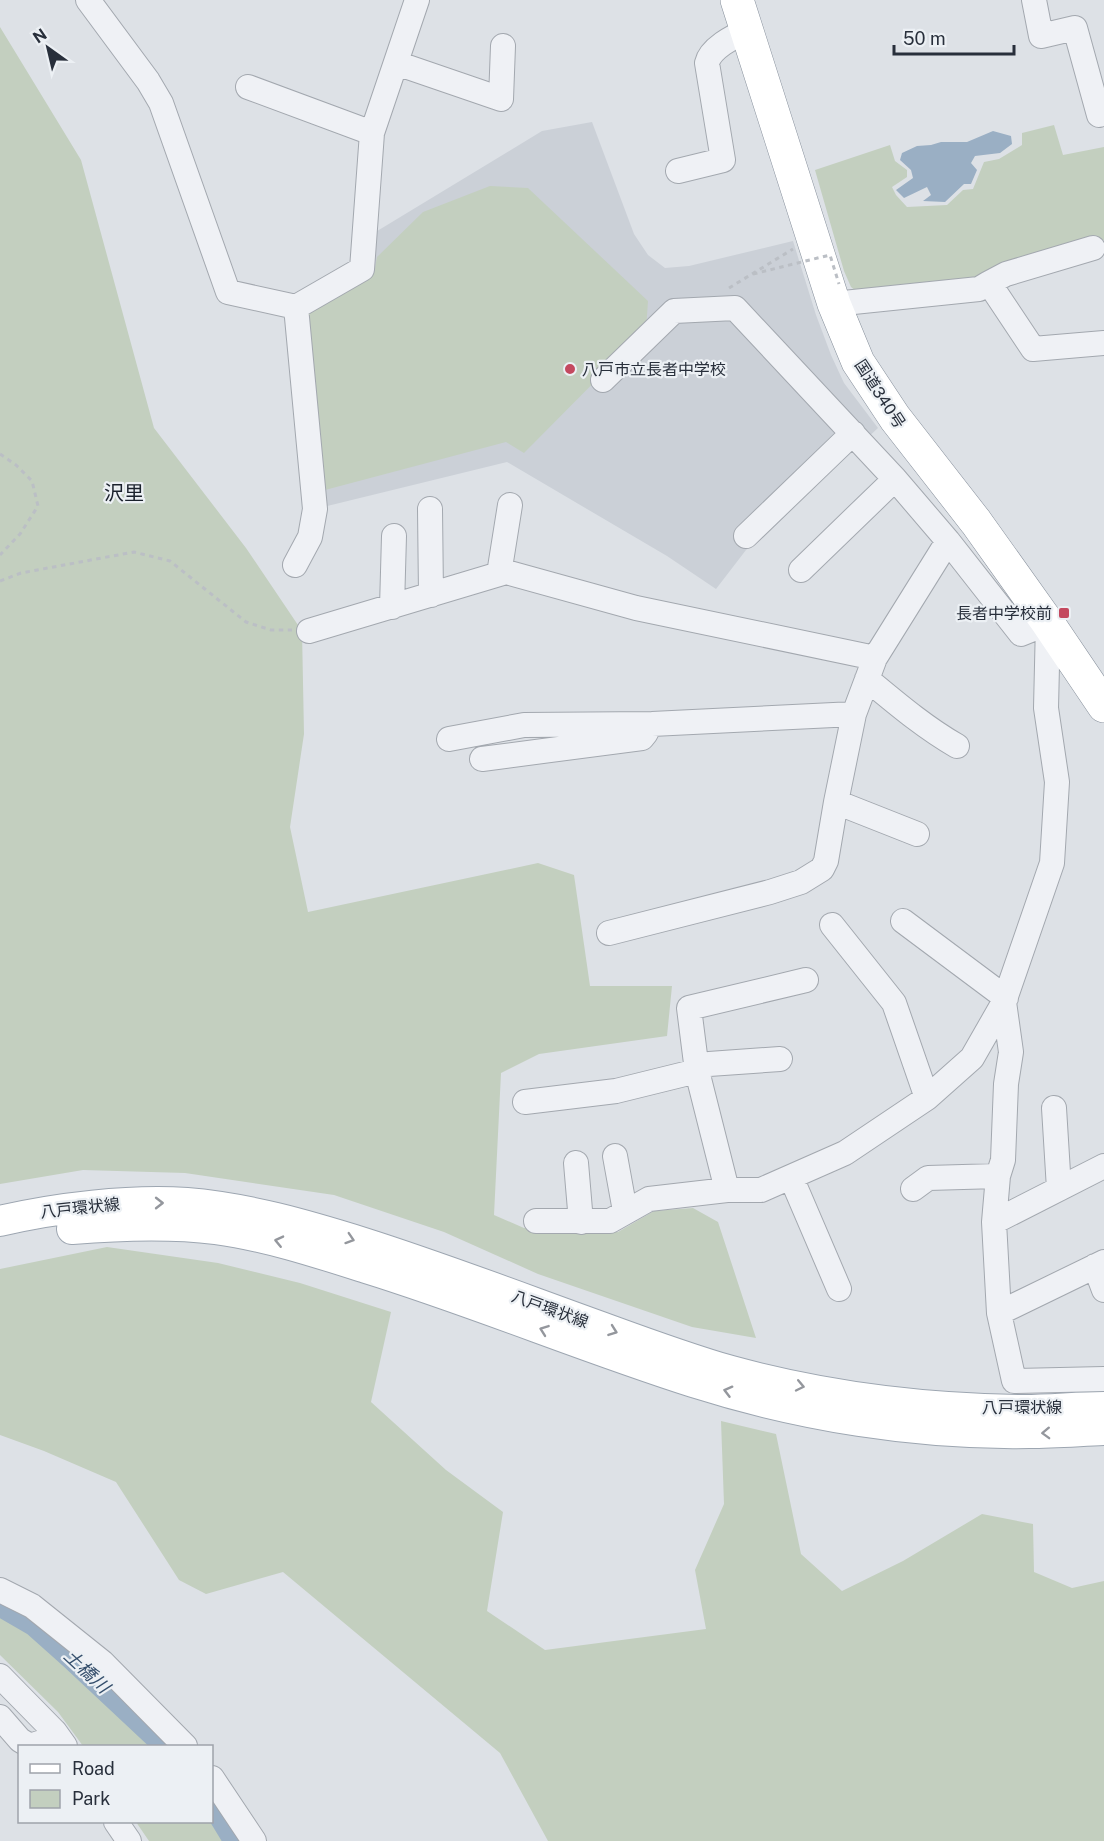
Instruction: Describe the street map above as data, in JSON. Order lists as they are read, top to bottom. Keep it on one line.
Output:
{"streets":{"highway":["国道340号"],"main road":["八戸環状線"]},"districts":["沢里"],"water":["土橋川"],"places":{"other":["八戸市立長者中学校"],"transit":["長者中学校前"]},"legend":["Road","Park"],"scale_bar":"50 m","north":"top left"}
